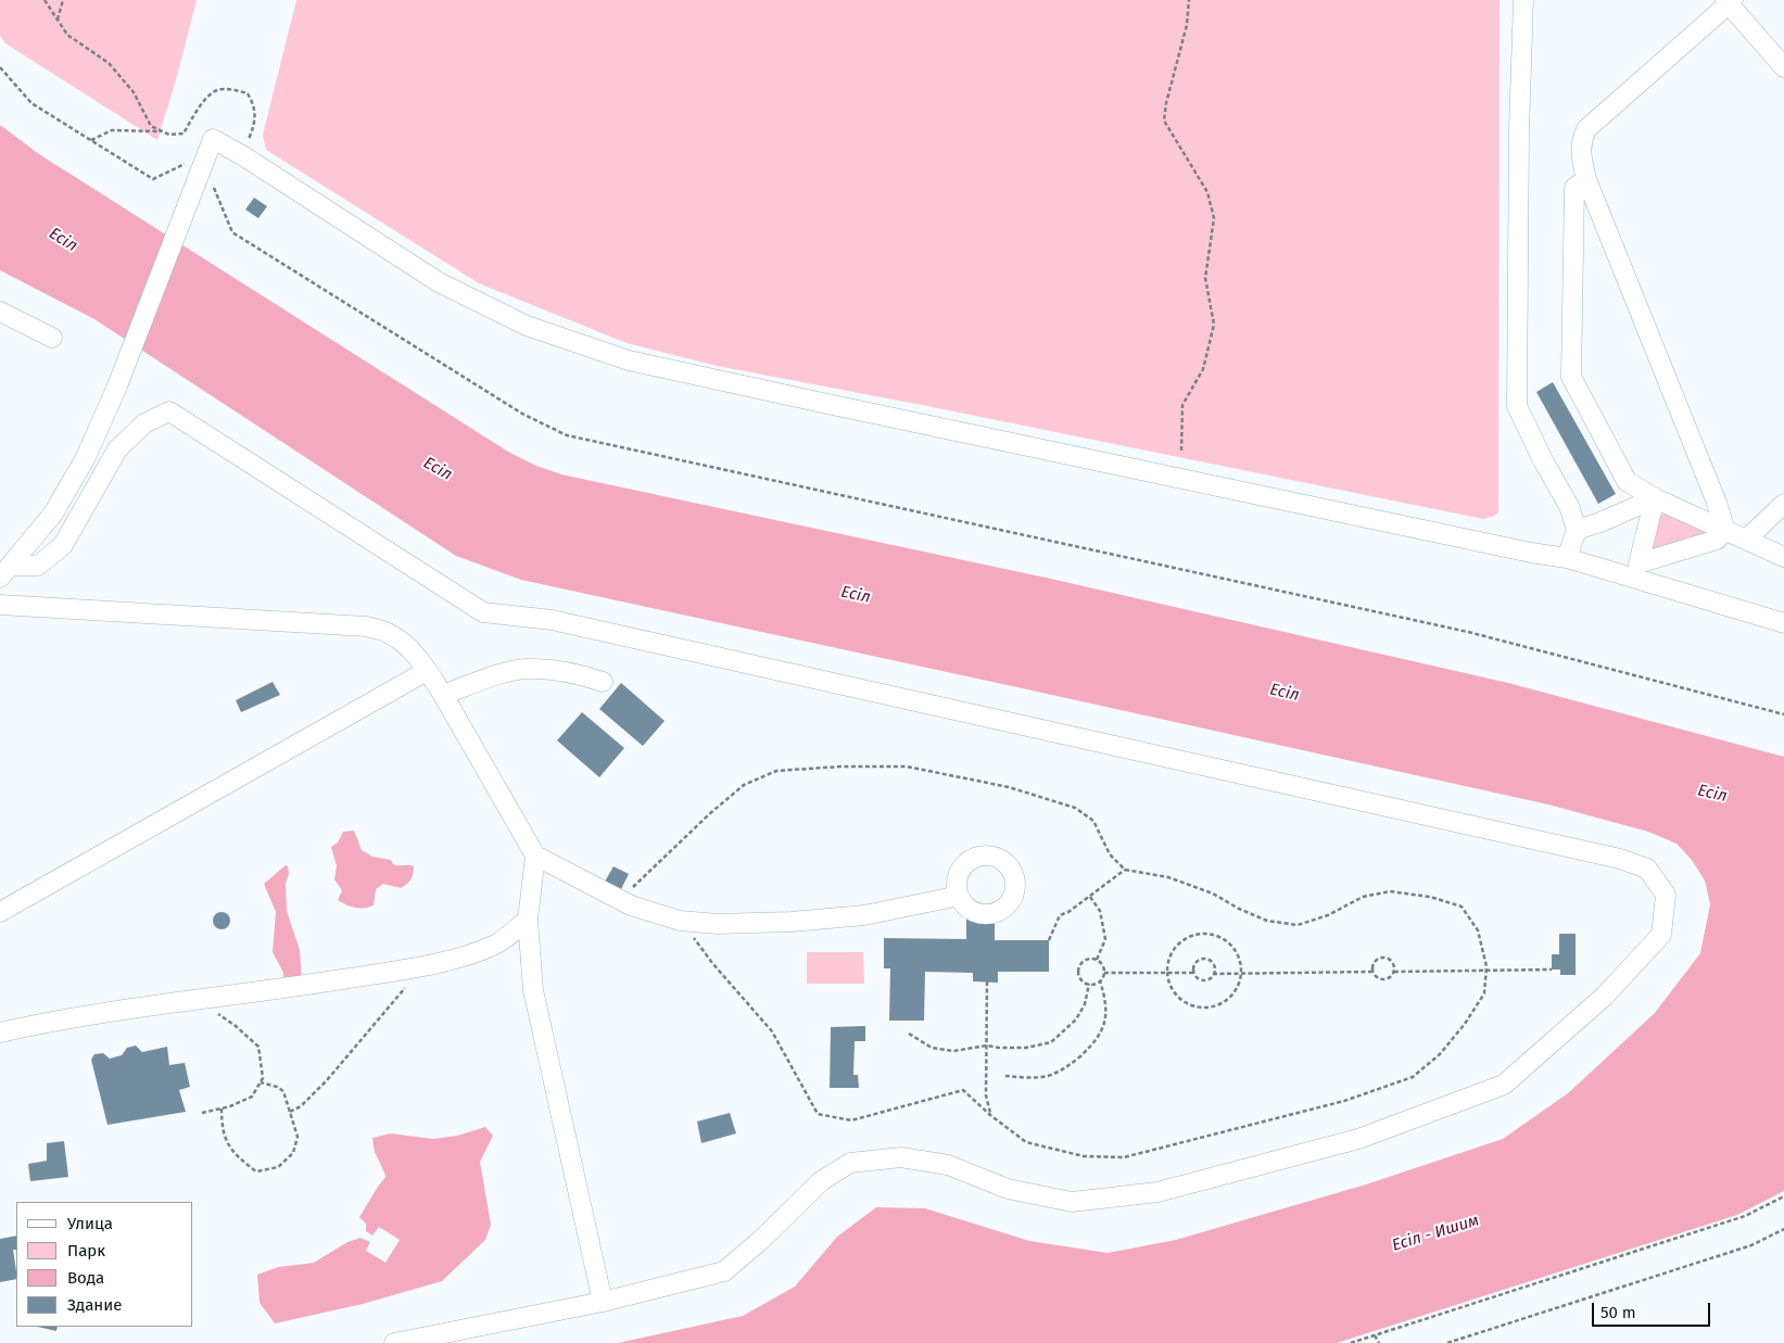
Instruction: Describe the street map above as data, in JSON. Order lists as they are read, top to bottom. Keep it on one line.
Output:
{"water":["Есіл","Есіл - Ишим"],"legend":["Улица","Парк","Вода","Здание"],"scale_bar":"50 m"}
